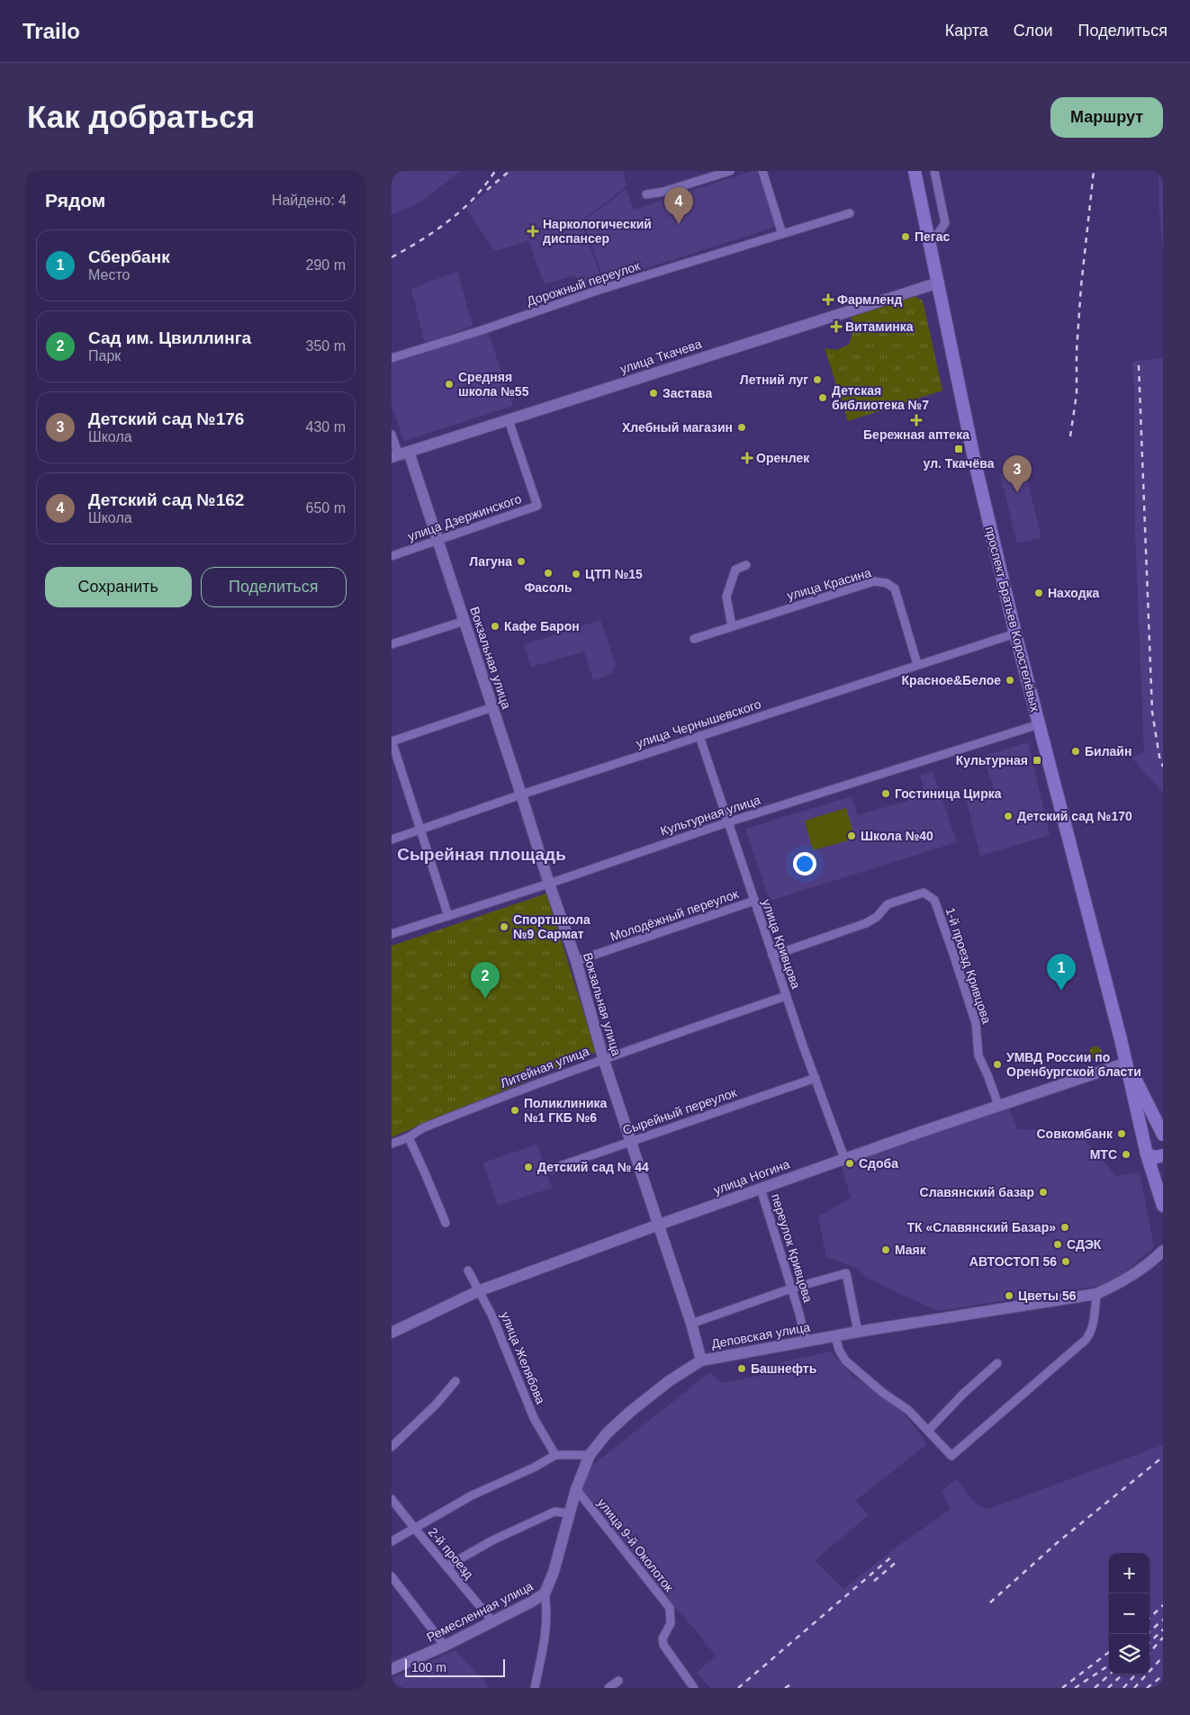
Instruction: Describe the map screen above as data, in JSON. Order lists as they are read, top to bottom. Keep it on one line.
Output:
{"streets":{"main road":["проспект Братьев Коростелёвых"],"street":["Дорожный переулок","улица Ткачева","улица Дзержинского","улица Красина","Вокзальная улица","улица Чернышевского","Культурная улица","Молодёжный переулок","улица Кривцова","1-й проезд Кривцова","Литейная улица","Сырейный переулок","улица Ногина","переулок Кривцова","Деповская улица","улица Желябова","улица 9-й Околоток","2-й проезд","Ремесленная улица"]},"crossings":[["улица Ткачева","улица Дзержинского"],["улица Ткачева","проспект Братьев Коростелёвых"],["улица Ткачева","Вокзальная улица"],["улица Дзержинского","Вокзальная улица"],["улица Красина","улица Чернышевского"],["проспект Братьев Коростелёвых","улица Чернышевского"],["проспект Братьев Коростелёвых","Культурная улица"],["проспект Братьев Коростелёвых","улица Ногина"],["Вокзальная улица","улица Чернышевского"],["Вокзальная улица","Культурная улица"],["Вокзальная улица","Молодёжный переулок"],["Вокзальная улица","Литейная улица"],["Вокзальная улица","Сырейный переулок"],["Вокзальная улица","улица Ногина"],["Вокзальная улица","Деповская улица"],["улица Чернышевского","улица Кривцова"],["Культурная улица","улица Кривцова"],["Молодёжный переулок","улица Кривцова"],["улица Кривцова","1-й проезд Кривцова"],["улица Кривцова","Литейная улица"],["улица Кривцова","Сырейный переулок"],["улица Кривцова","улица Ногина"],["1-й проезд Кривцова","улица Ногина"],["улица Ногина","переулок Кривцова"],["улица Ногина","улица Желябова"],["переулок Кривцова","Деповская улица"],["Деповская улица","Ремесленная улица"],["улица 9-й Околоток","Ремесленная улица"],["2-й проезд","Ремесленная улица"]],"districts":["Сырейная площадь"],"places":{"health":["Наркологический диспансер","Фармленд","Витаминка","Бережная аптека","Оренлек"],"other":["Пегас","Летний луг","Средняя школа №55","Застава","Детская библиотека №7","Хлебный магазин","Лагуна","Фасоль","ЦТП №15","Находка","Кафе Барон","Красное&Белое","Билайн","Гостиница Цирка","Детский сад №170","Школа №40","Спортшкола №9 Сармат","УМВД России по Оренбургской бласти","Поликлиника №1 ГКБ №6","Совкомбанк","МТС","Сдоба","Детский сад № 44","Славянский базар","ТК «Славянский Базар»","СДЭК","Маяк","АВТОСТОП 56","Цветы 56","Башнефть"],"transit":["ул. Ткачёва","Культурная"]},"scale_bar":"100 m","page":{"header":"Trailo","nav":["Карта","Слои","Поделиться"],"buttons":["Маршрут",["Сохранить","Поделиться"]],"title":"Как добраться","heading":["Рядом","Найдено: 4"],"pins":["4","3","1","2"],"list":[{"mark":"1","name":"Сбербанк","note":"Место","value":"290 m"},{"mark":"2","name":"Сад им. Цвиллинга","note":"Парк","value":"350 m"},{"mark":"3","name":"Детский сад №176","note":"Школа","value":"430 m"},{"mark":"4","name":"Детский сад №162","note":"Школа","value":"650 m"}],"map_buttons":["+","−"],"scale":"100 m"}}
